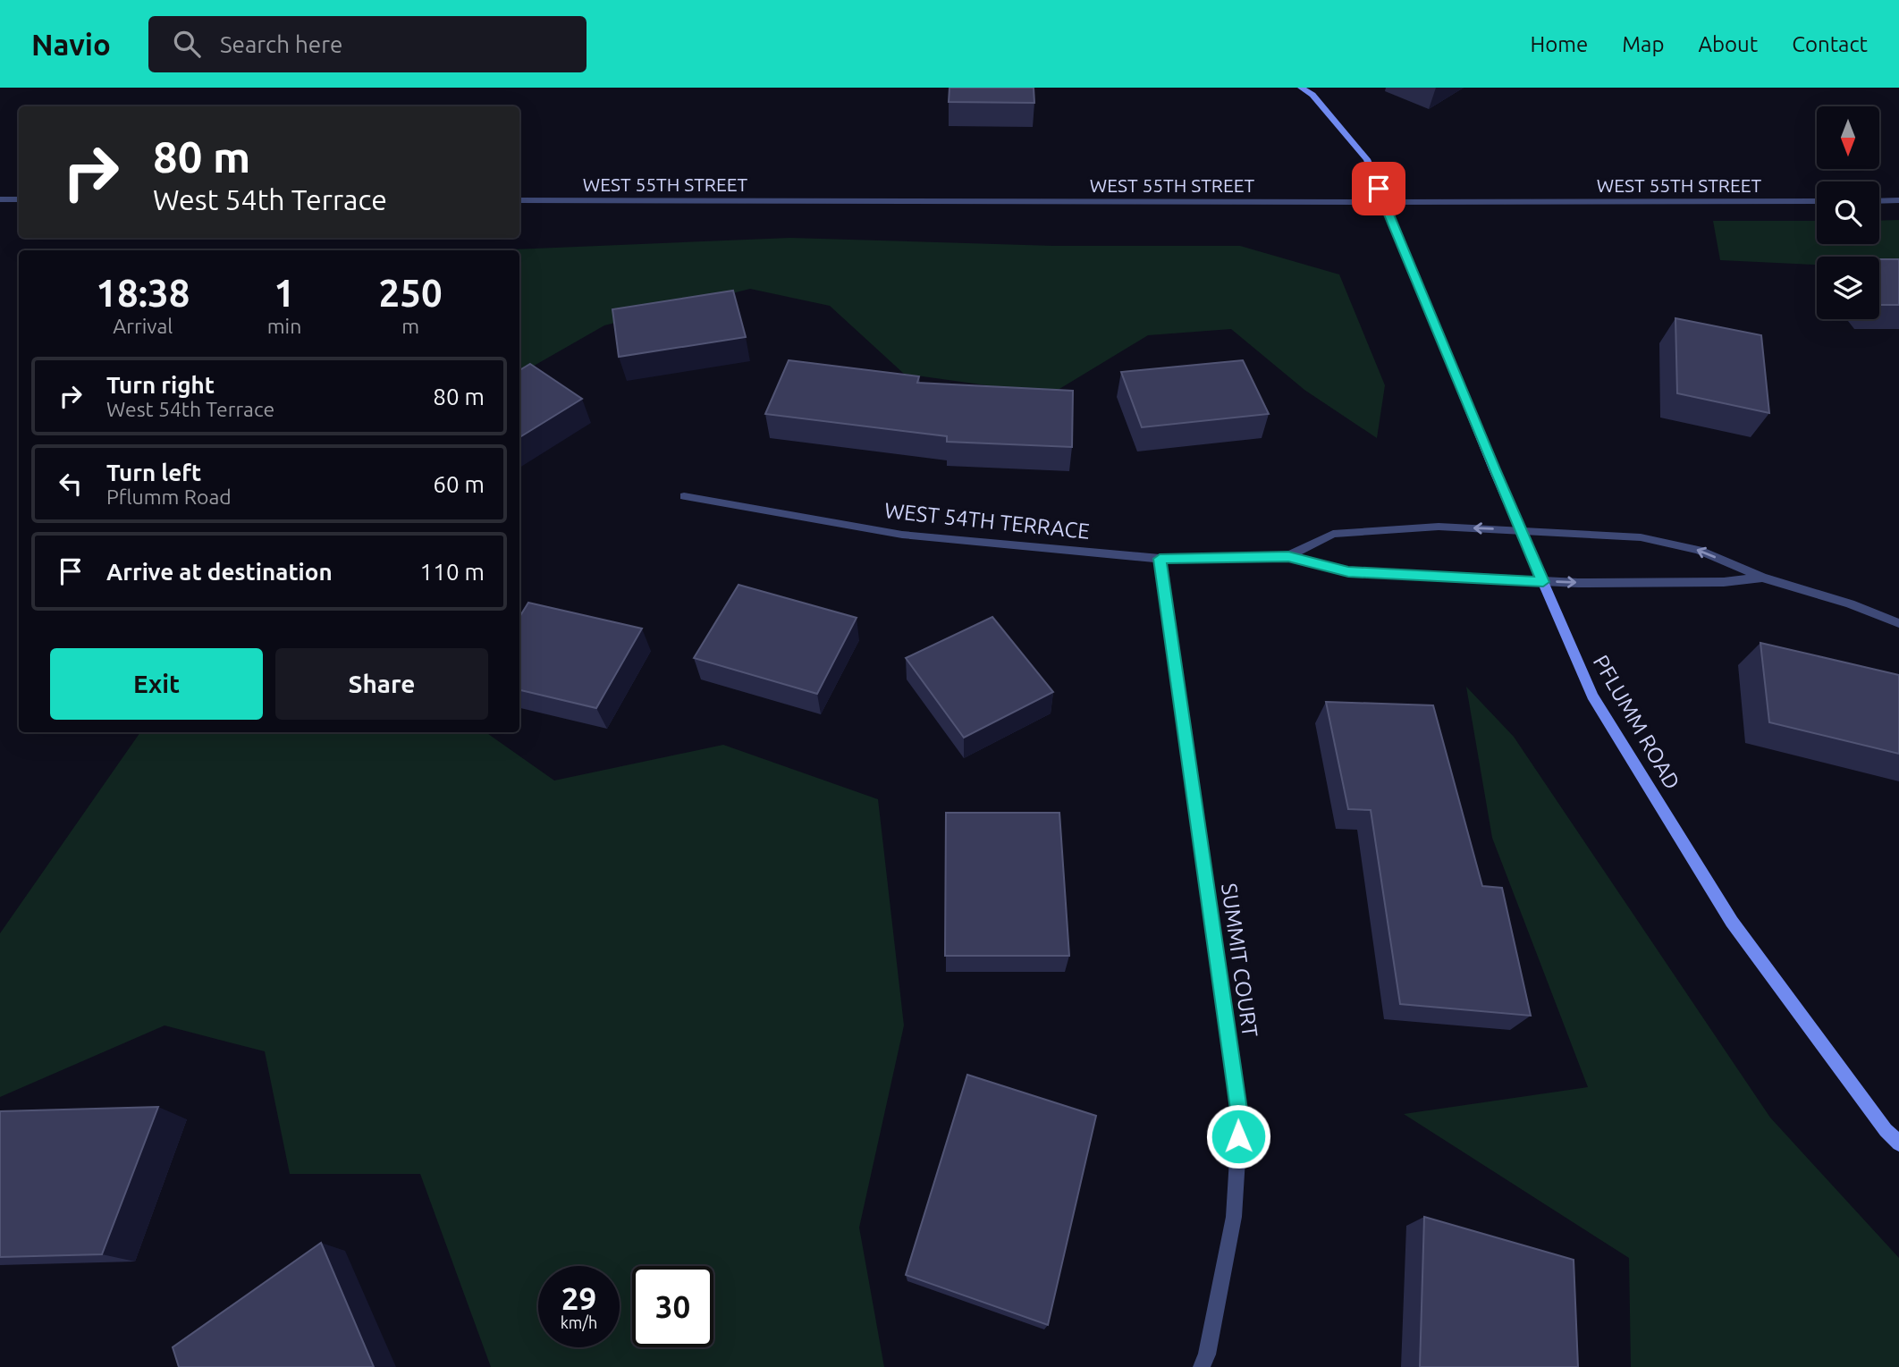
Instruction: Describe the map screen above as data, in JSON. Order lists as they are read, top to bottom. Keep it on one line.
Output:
{"streets":{"main road":["PFLUMM ROAD"],"street":["WEST 55TH STREET","WEST 54TH TERRACE","SUMMIT COURT"]},"crossings":[["WEST 55TH STREET","PFLUMM ROAD"],["WEST 54TH TERRACE","PFLUMM ROAD"],["WEST 54TH TERRACE","SUMMIT COURT"]],"north":"bottom","page":{"header":"Navio","search":"Search here","nav":["Home","Map","About","Contact"],"turn":["80 m","West 54th Terrace"],"eta":["18:38","Arrival","1","min","250","m"],"list":[{"name":"Turn right","note":"West 54th Terrace","value":"80 m"},{"name":"Turn left","note":"Pflumm Road","value":"60 m"},{"name":"Arrive at destination","value":"110 m"}],"buttons":["Exit","Share"],"speed":"29 km/h","limit":"30"}}
